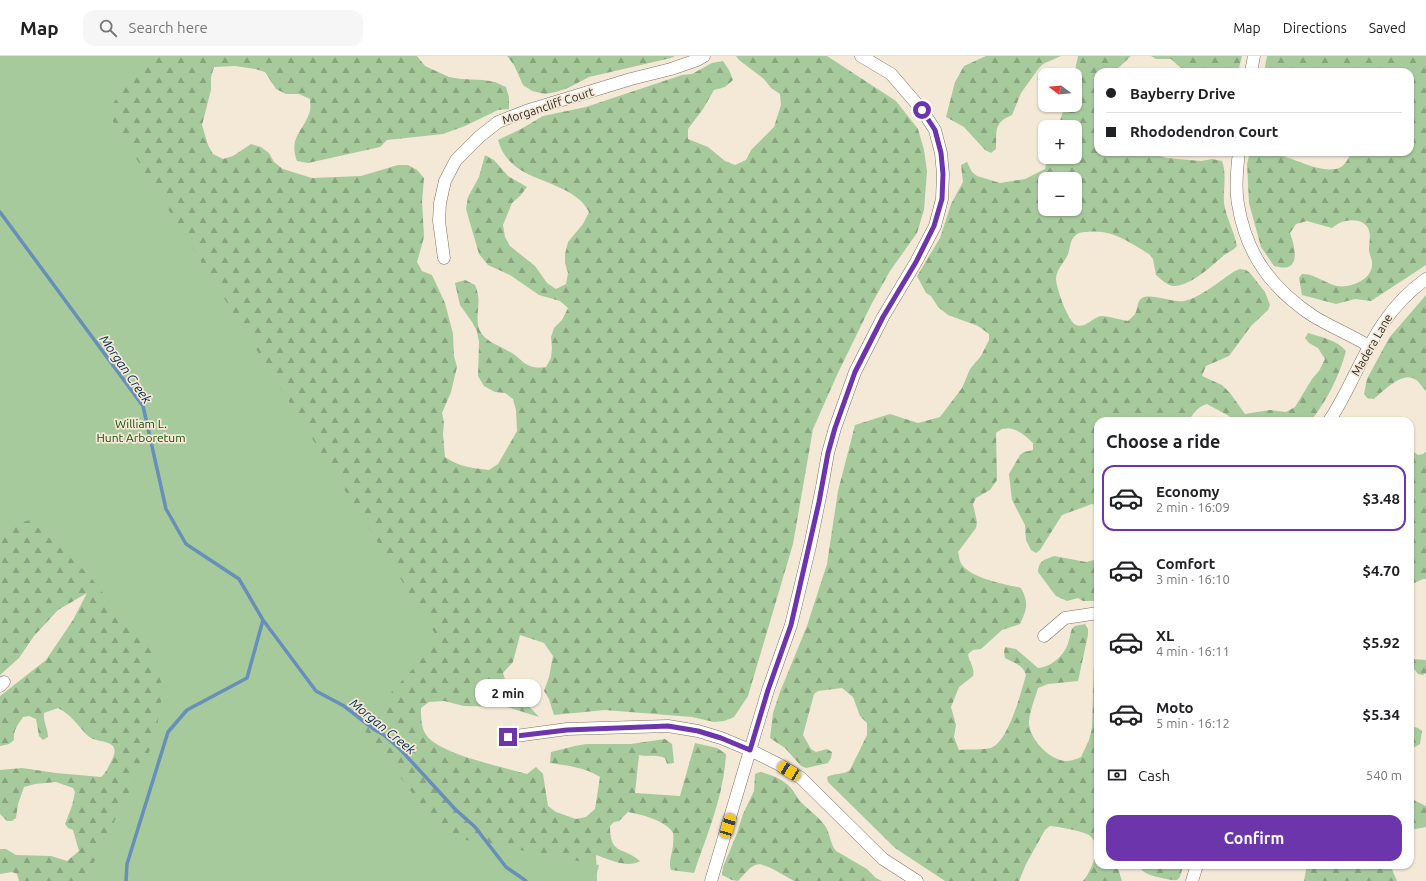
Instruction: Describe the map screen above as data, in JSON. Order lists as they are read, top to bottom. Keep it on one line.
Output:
{"streets":{"street":["Morgancliff Court","Madera Lane"]},"water":["Morgan Creek"],"parks":["William L. Hunt Arboretum"],"north":"left","page":{"header":"Map","search":"Search here","nav":["Map","Directions","Saved"],"map_buttons":["+","−"],"banner":["Bayberry Drive","Rhododendron Court"],"heading":"Choose a ride","list":[{"name":"Economy","note":"2 min · 16:09","value":"$3.48"},{"name":"Comfort","note":"3 min · 16:10","value":"$4.70"},{"name":"XL","note":"4 min · 16:11","value":"$5.92"},{"name":"Moto","note":"5 min · 16:12","value":"$5.34"}],"bubble":"2 min","pay":["Cash","540 m"],"buttons":"Confirm"}}
